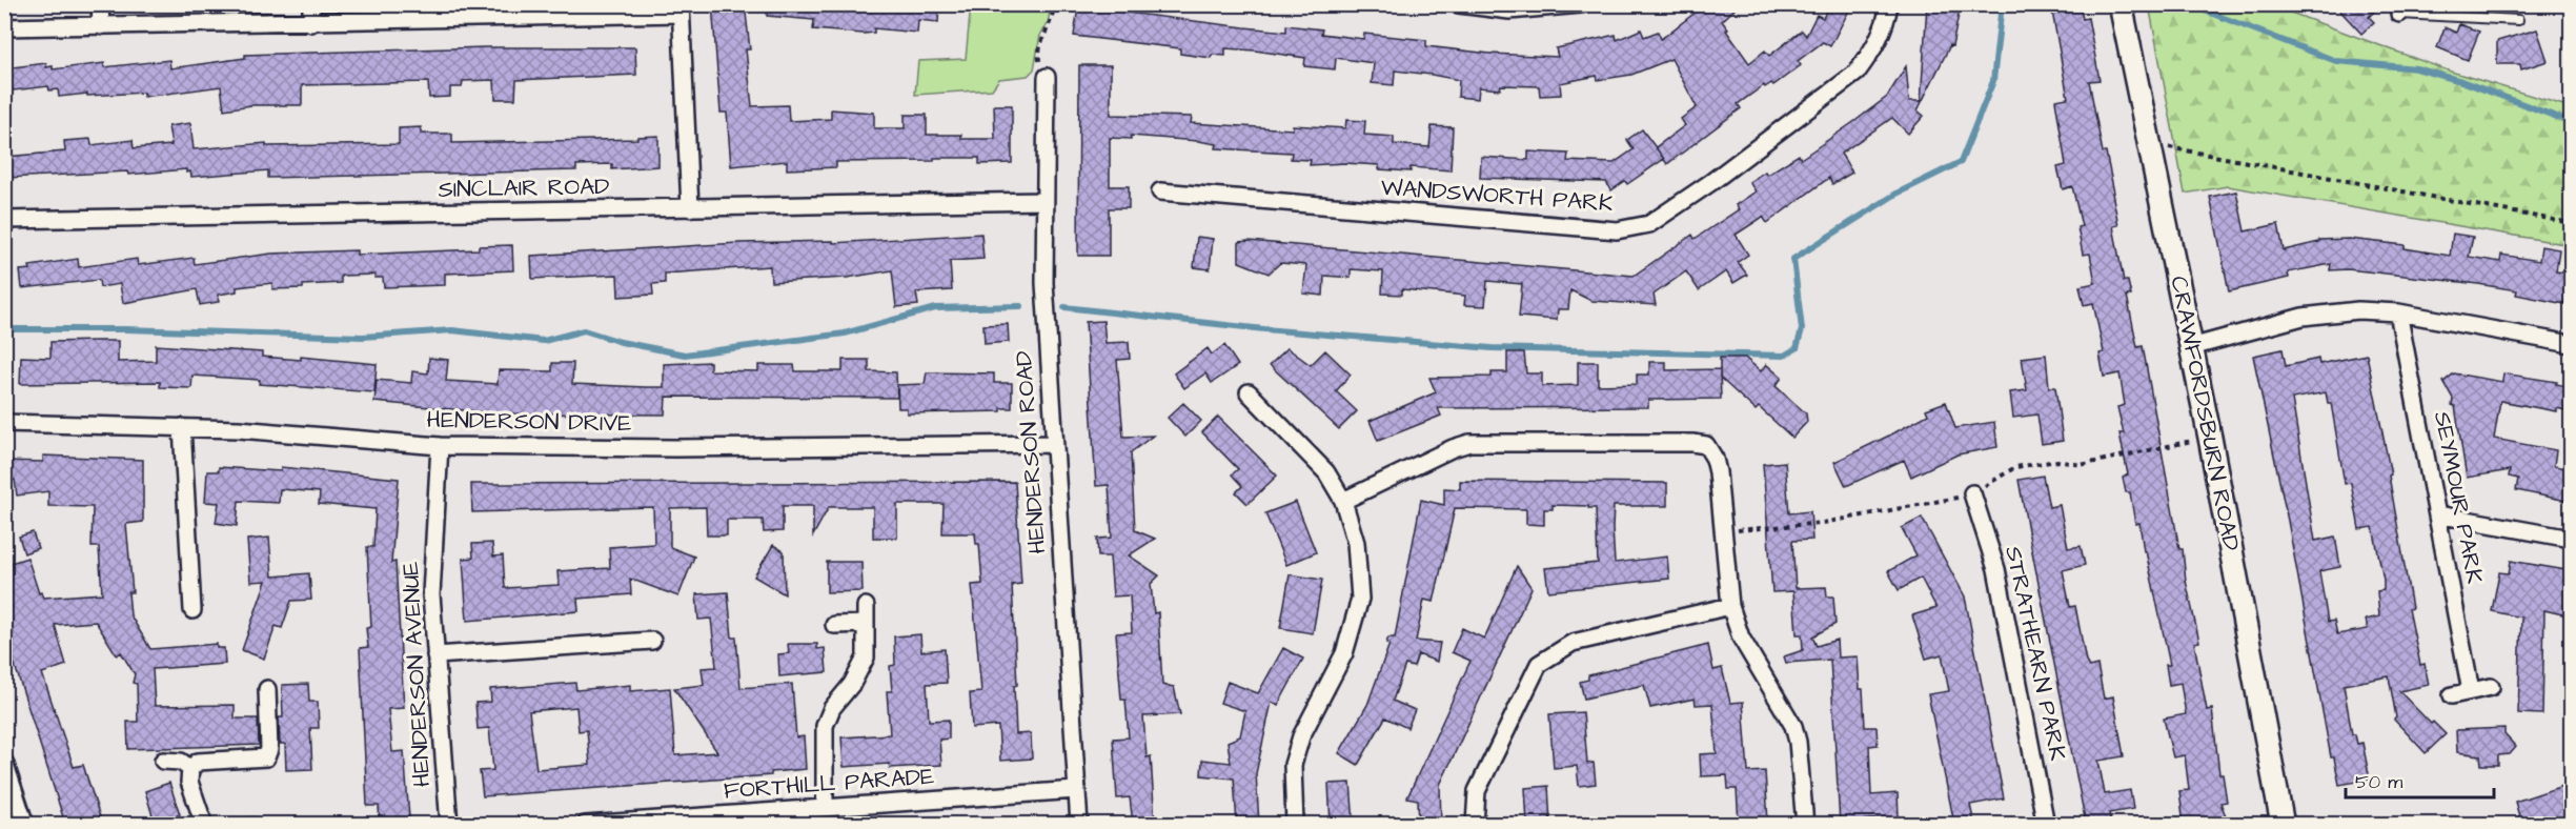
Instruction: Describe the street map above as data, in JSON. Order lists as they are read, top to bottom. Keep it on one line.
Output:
{"streets":{"main road":["CRAWFORDSBURN ROAD"],"street":["SINCLAIR ROAD","WANDSWORTH PARK","HENDERSON DRIVE","HENDERSON ROAD","SEYMOUR PARK","STRATHEARN PARK","HENDERSON AVENUE","FORTHILL PARADE"]},"crossings":[["SINCLAIR ROAD","HENDERSON ROAD"],["HENDERSON DRIVE","HENDERSON ROAD"],["HENDERSON DRIVE","HENDERSON AVENUE"],["HENDERSON ROAD","FORTHILL PARADE"]],"scale_bar":"50 m"}
